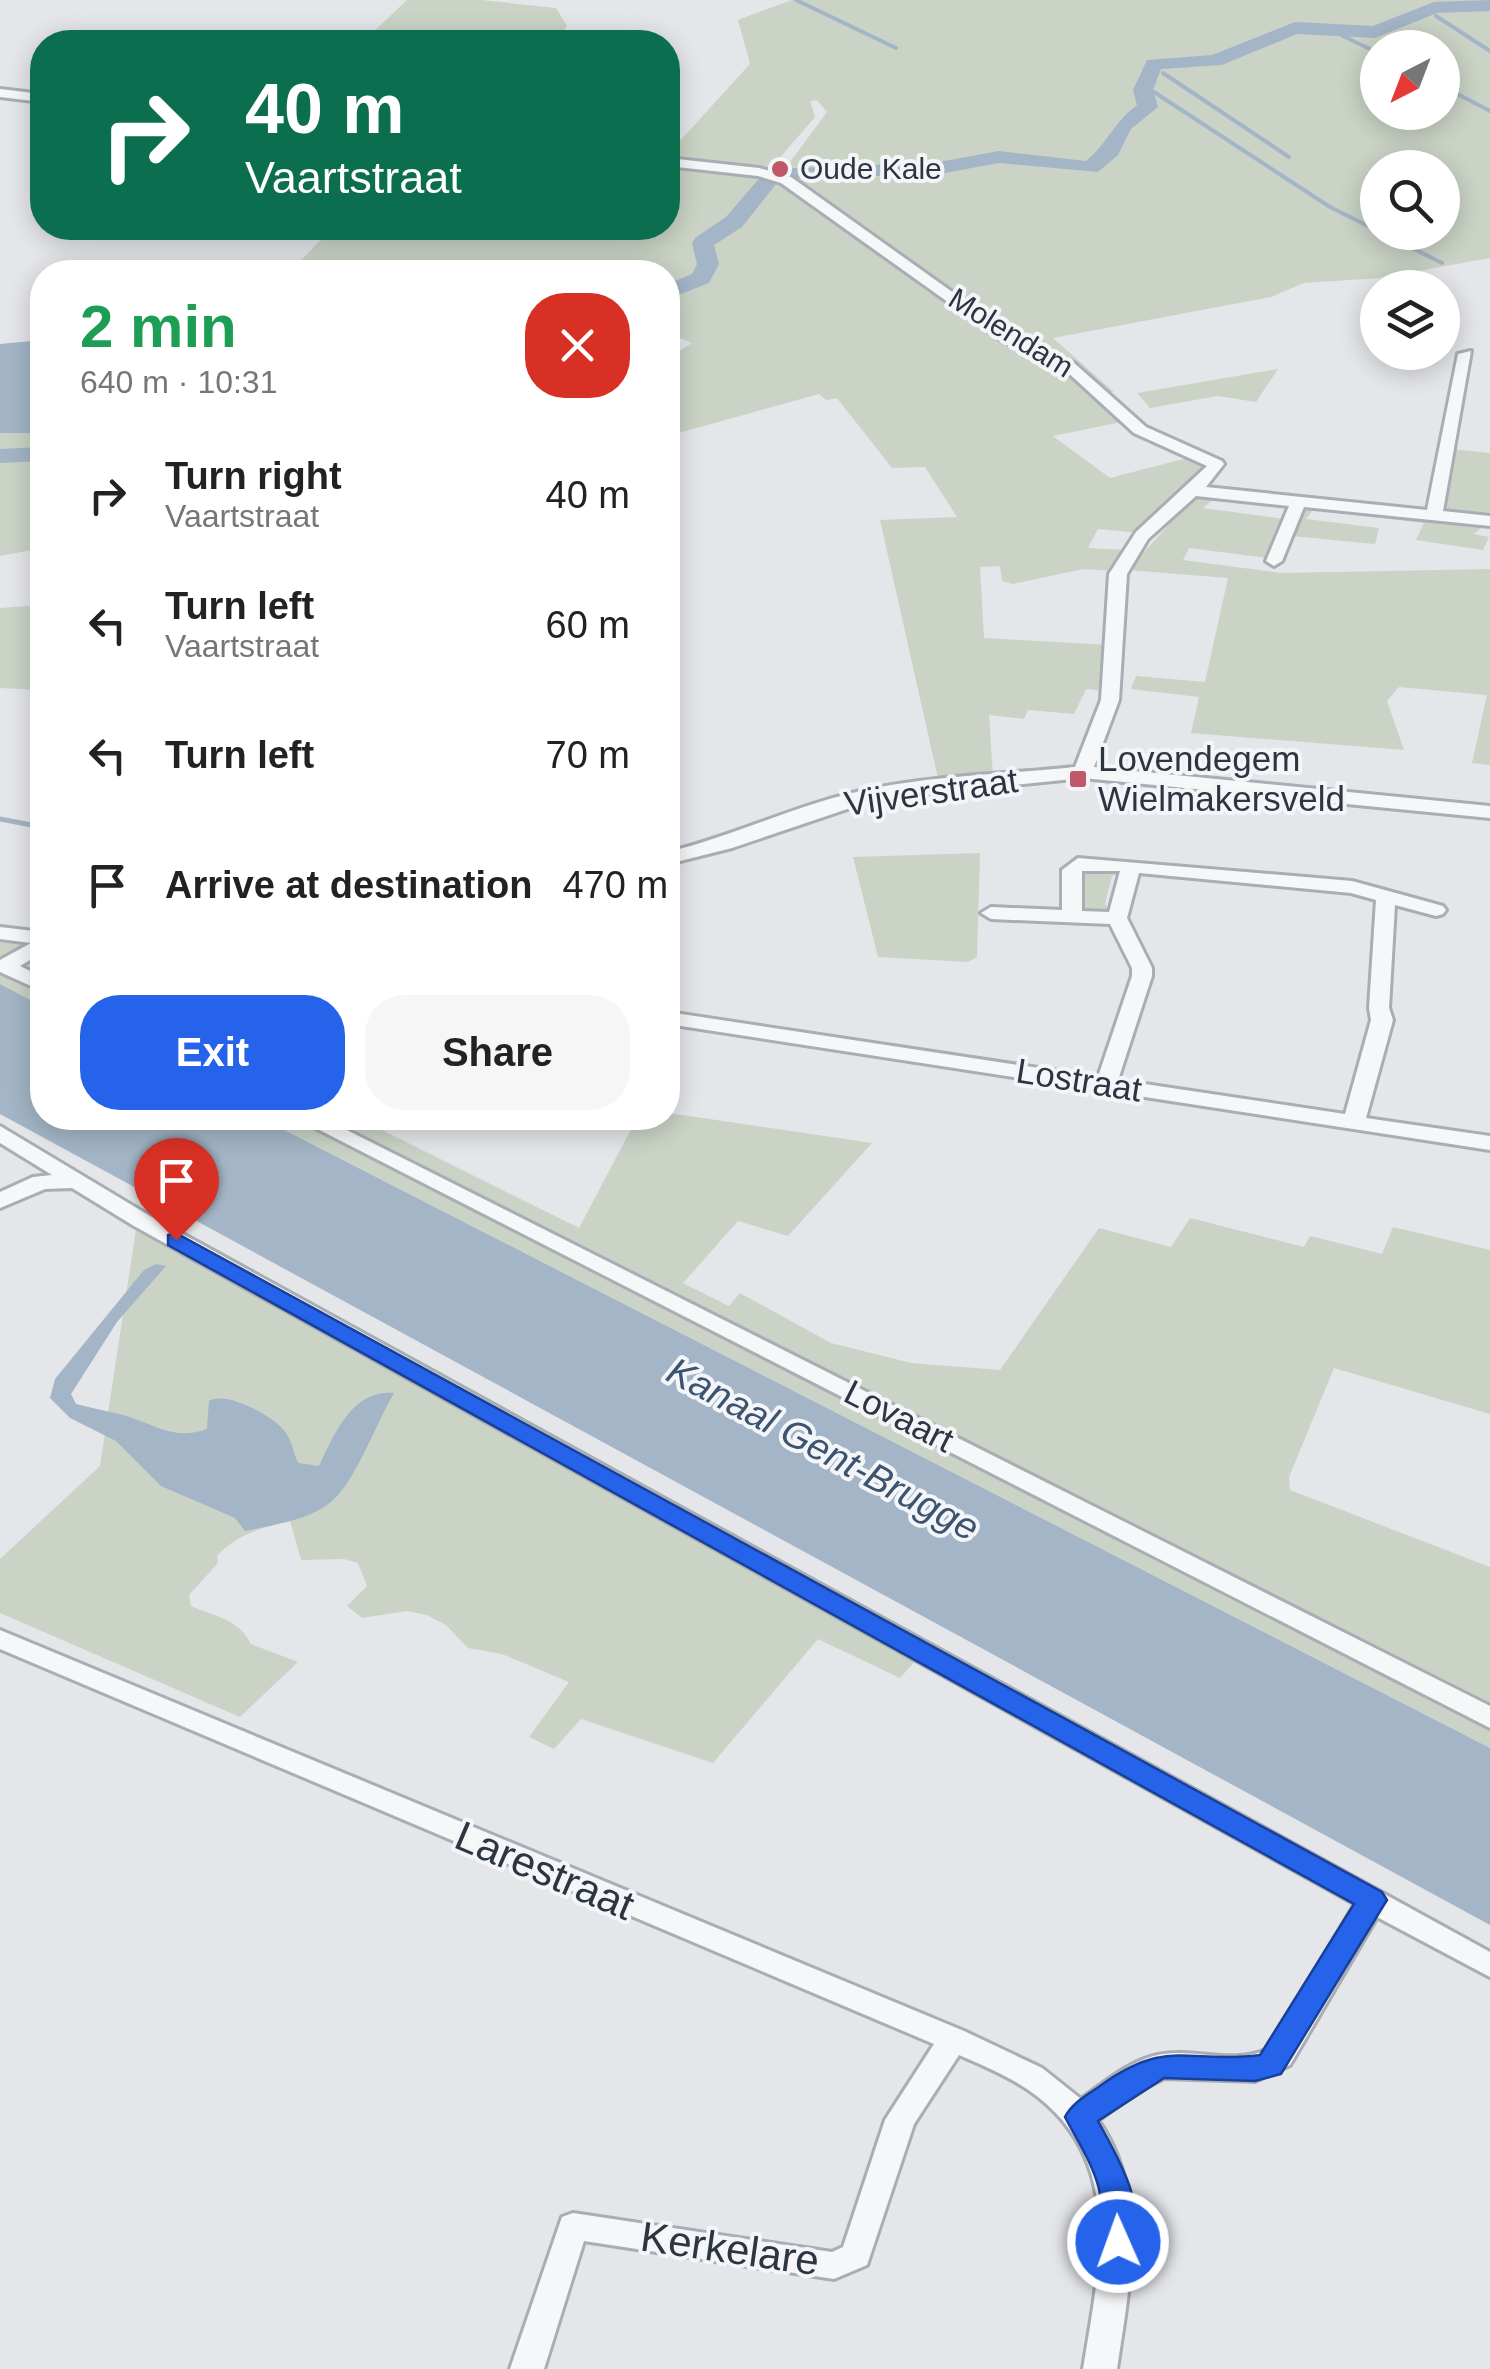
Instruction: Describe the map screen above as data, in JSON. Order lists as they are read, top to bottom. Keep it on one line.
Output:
{"streets":{"street":["Molendam","Vijverstraat","Lostraat","Lovaart","Larestraat","Kerkelare"]},"crossings":[["Larestraat","Kerkelare"]],"water":["Kanaal Gent-Brugge"],"places":{"other":["Oude Kale"],"transit":["Lovendegem Wielmakersveld"]},"north":"bottom left","page":{"turn":["40 m","Vaartstraat"],"heading":["2 min","640 m · 10:31"],"list":[{"name":"Turn right","note":"Vaartstraat","value":"40 m"},{"name":"Turn left","note":"Vaartstraat","value":"60 m"},{"name":"Turn left","value":"70 m"},{"name":"Arrive at destination","value":"470 m"}],"buttons":["Exit","Share"]}}
